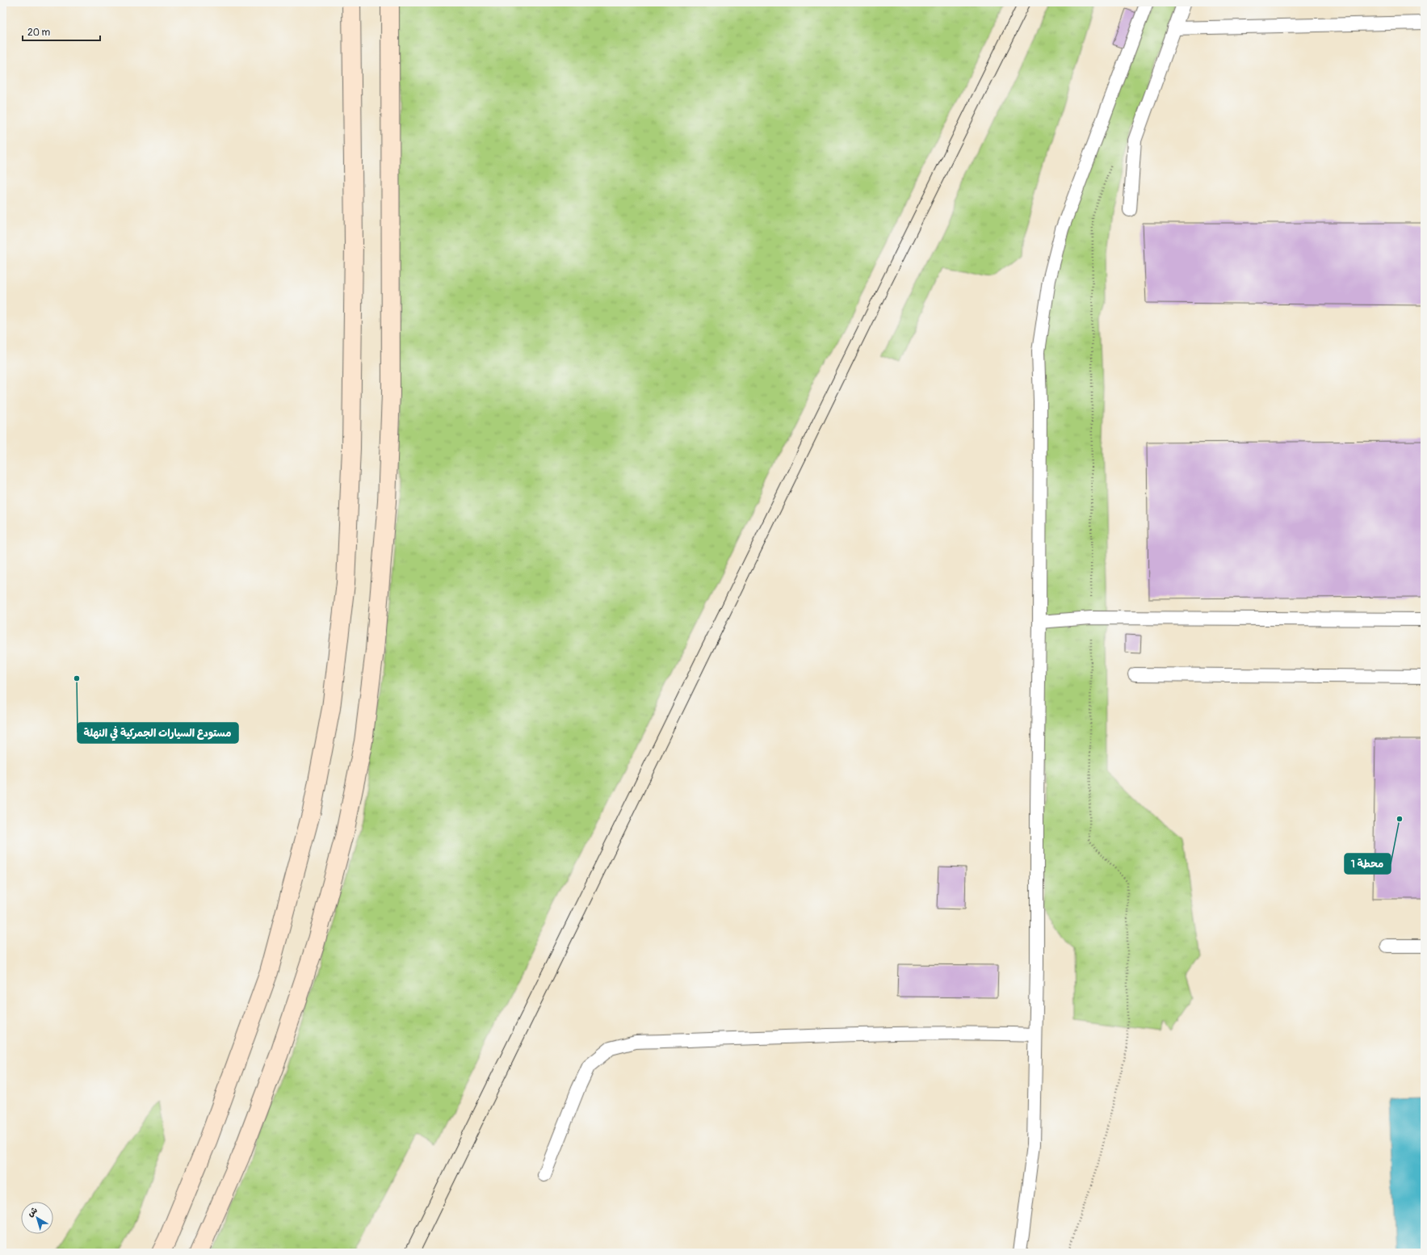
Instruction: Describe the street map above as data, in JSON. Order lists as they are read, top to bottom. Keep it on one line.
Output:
{"places":["مستودع السيارات الجمركية في النهلة","محطة 1"],"scale_bar":"20 m","north":"top left"}
